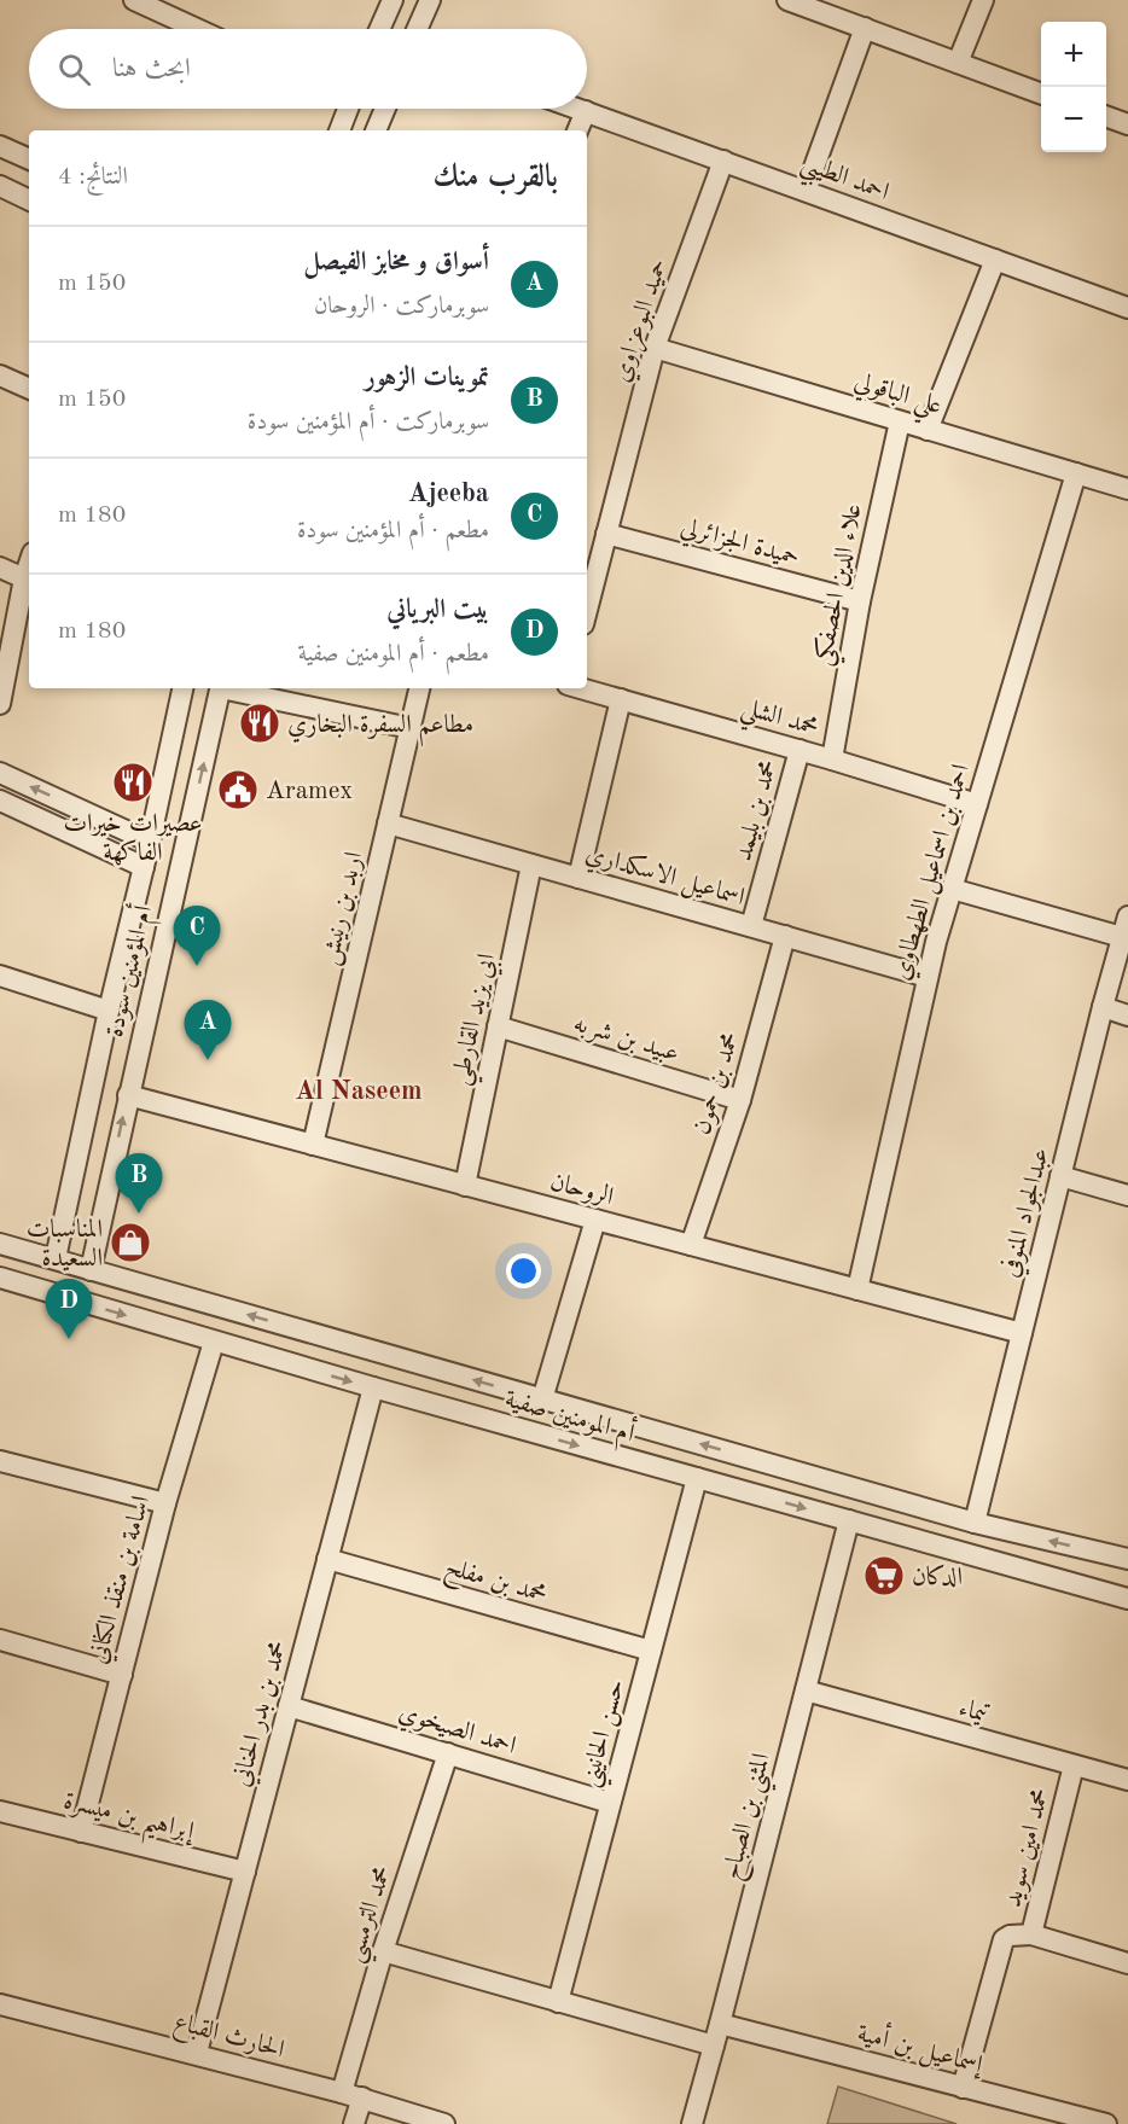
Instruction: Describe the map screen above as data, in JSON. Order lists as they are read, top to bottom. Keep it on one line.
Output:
{"streets":{"street":["احمد الطيبي","حميد البوعزاوي","علي الباقولي","حميدة الجزائرلي","علاء الدين الحصفكي","محمد الشلي","محمد بن بليمد","احمد بن اسماعيل الطهطاوي","اسماعيل الاسكداري","اربد بن رنيش","أم المؤمنين سودة","ابي يزيد القارطي","عبيد بن شربه","محمد بن حمون","الروحان","عبدالجواد المنوفي","أم المومنين صفية","اسامة بن منقذ الكناني","محمد بن مفلح","تيماء","محمد بن بدر الحناني","احمد الصيخوي","حسن الحانيني","إبراهيم بن ميسرة","المثني بن الصباح","محمد امين سويد","محمد الترمسي","الحارث القباع","إسماعيل بن أمية"]},"crossings":[["احمد الطيبي","حميد البوعزاوي"],["حميد البوعزاوي","علي الباقولي"],["حميد البوعزاوي","حميدة الجزائرلي"],["علي الباقولي","علاء الدين الحصفكي"],["علي الباقولي","احمد بن اسماعيل الطهطاوي"],["حميدة الجزائرلي","علاء الدين الحصفكي"],["علاء الدين الحصفكي","محمد الشلي"],["محمد الشلي","محمد بن بليمد"],["محمد الشلي","احمد بن اسماعيل الطهطاوي"],["محمد بن بليمد","اسماعيل الاسكداري"],["احمد بن اسماعيل الطهطاوي","اسماعيل الاسكداري"],["احمد بن اسماعيل الطهطاوي","الروحان"],["اسماعيل الاسكداري","اربد بن رنيش"],["اسماعيل الاسكداري","ابي يزيد القارطي"],["اسماعيل الاسكداري","محمد بن حمون"],["اربد بن رنيش","الروحان"],["أم المؤمنين سودة","الروحان"],["أم المؤمنين سودة","أم المومنين صفية"],["ابي يزيد القارطي","عبيد بن شربه"],["ابي يزيد القارطي","الروحان"],["عبيد بن شربه","محمد بن حمون"],["محمد بن حمون","الروحان"],["الروحان","عبدالجواد المنوفي"],["عبدالجواد المنوفي","أم المومنين صفية"],["أم المومنين صفية","اسامة بن منقذ الكناني"],["أم المومنين صفية","محمد بن بدر الحناني"],["أم المومنين صفية","حسن الحانيني"],["أم المومنين صفية","المثني بن الصباح"],["اسامة بن منقذ الكناني","إبراهيم بن ميسرة"],["محمد بن مفلح","محمد بن بدر الحناني"],["محمد بن مفلح","حسن الحانيني"],["تيماء","المثني بن الصباح"],["تيماء","محمد امين سويد"],["محمد بن بدر الحناني","احمد الصيخوي"],["محمد بن بدر الحناني","إبراهيم بن ميسرة"],["محمد بن بدر الحناني","الحارث القباع"],["احمد الصيخوي","حسن الحانيني"],["احمد الصيخوي","محمد الترمسي"],["المثني بن الصباح","إسماعيل بن أمية"],["محمد امين سويد","إسماعيل بن أمية"],["محمد الترمسي","الحارث القباع"]],"districts":["Al Naseem"],"places":{"restaurant":["مطاعم السفرة البخاري","عصيرات خيرات الفاكهة"],"public building":["Aramex"],"shop":["المناسبات السعيدة"],"supermarket":["الدكان"]},"page":{"map_buttons":["+","−"],"search":"ابحث هنا","heading":["بالقرب منك","النتائج: 4"],"list":[{"mark":"A","name":"أسواق و مخابز الفيصل","note":"سوبرماركت · الروحان","value":"150 m"},{"mark":"B","name":"تموينات الزهور","note":"سوبرماركت · أم المؤمنين سودة","value":"150 m"},{"mark":"C","name":"Ajeeba","note":"مطعم · أم المؤمنين سودة","value":"180 m"},{"mark":"D","name":"بيت البرياني","note":"مطعم · أم المومنين صفية","value":"180 m"}],"pins":["C","A","B","D"]}}
